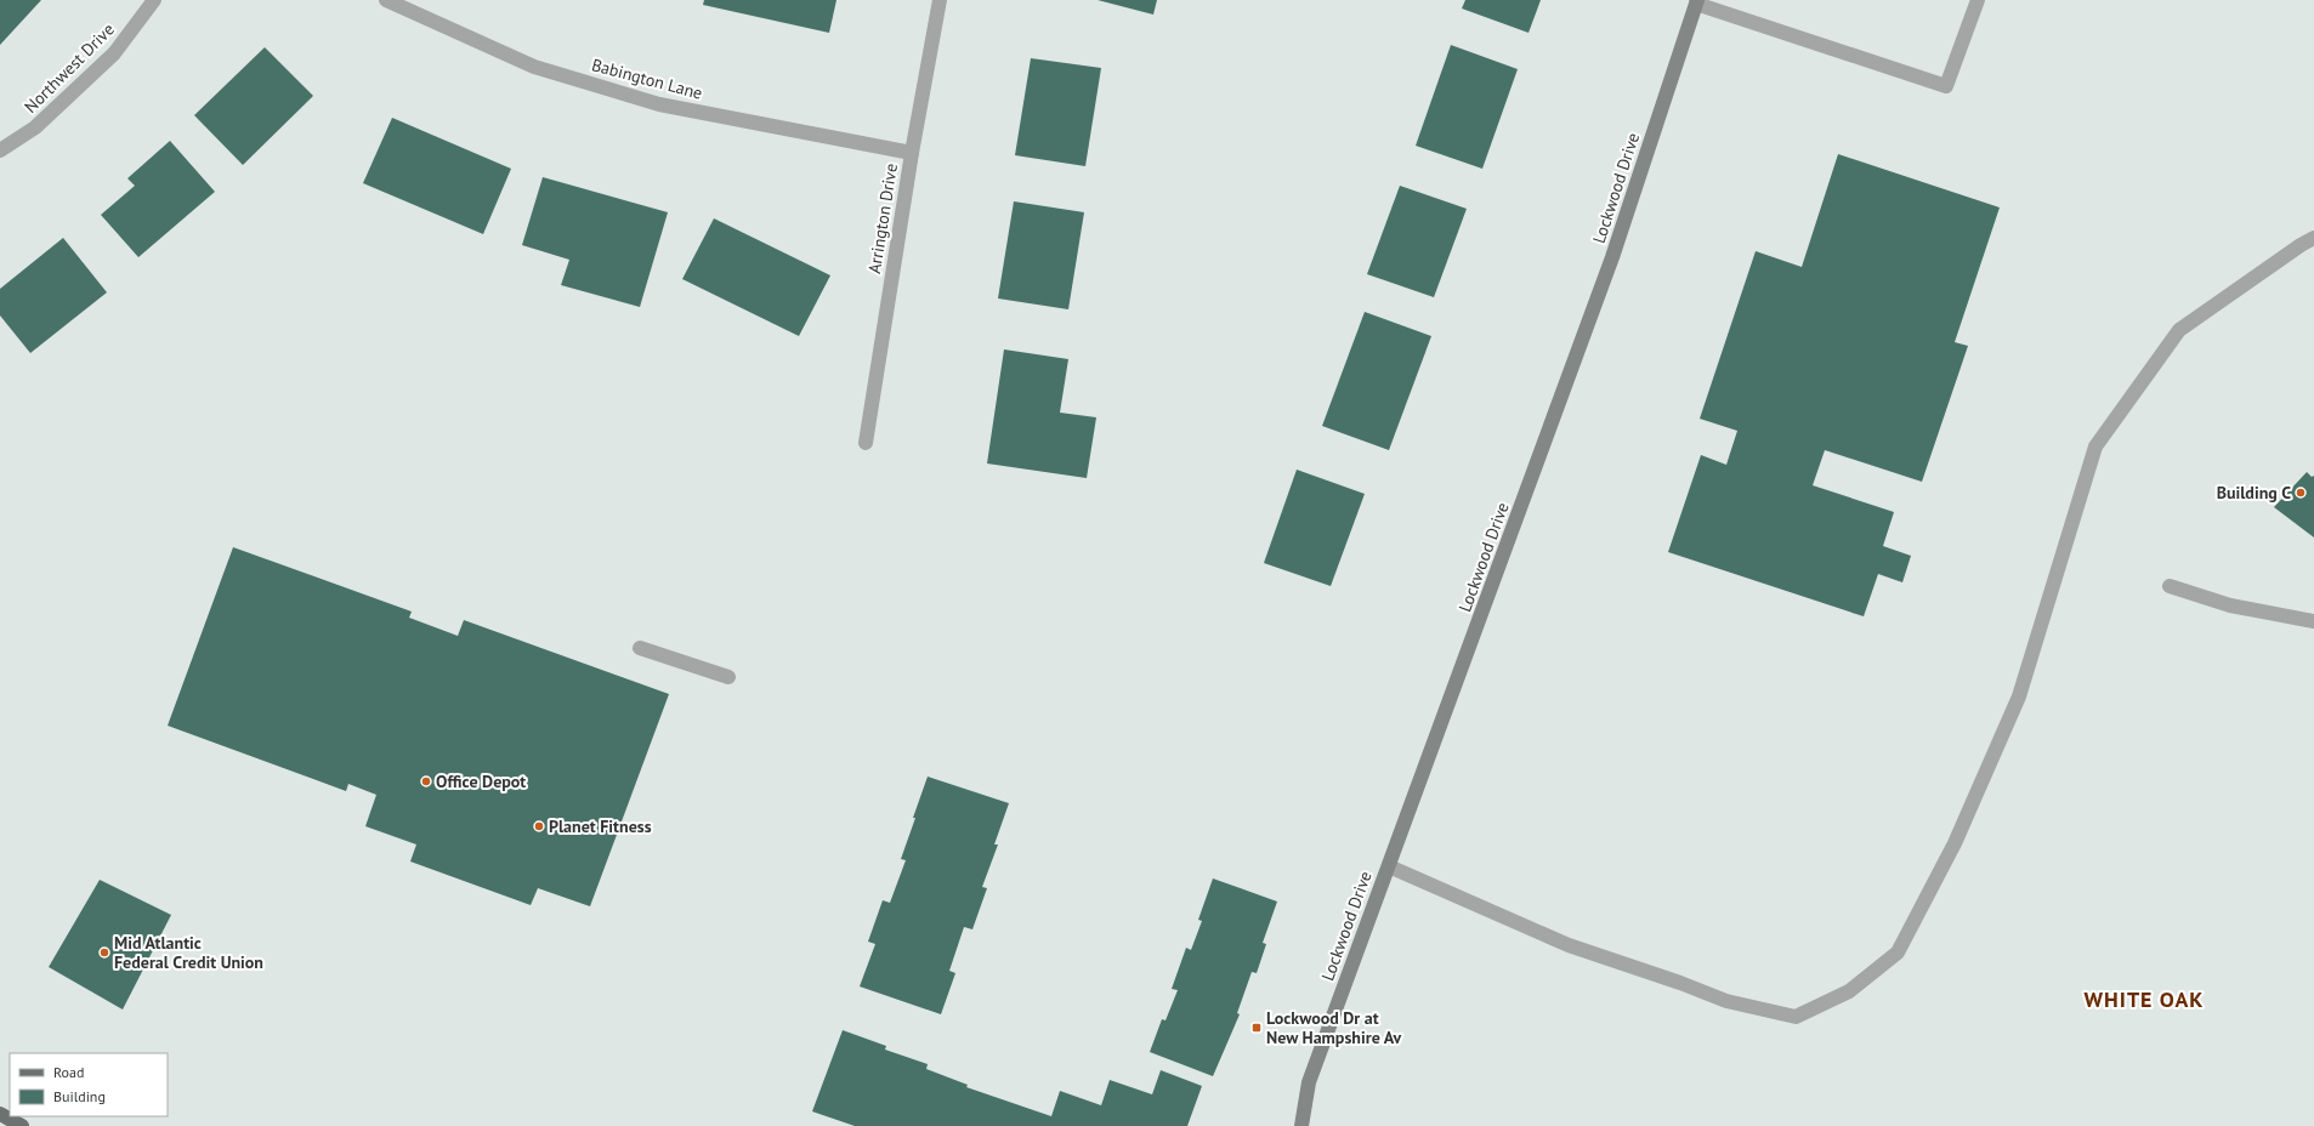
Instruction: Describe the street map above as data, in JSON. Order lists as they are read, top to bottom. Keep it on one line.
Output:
{"streets":{"street":["Northwest Drive","Babington Lane","Lockwood Drive","Arrington Drive"]},"crossings":[["Babington Lane","Arrington Drive"]],"districts":["WHITE OAK"],"places":{"other":["Building C","Office Depot","Planet Fitness","Mid Atlantic Federal Credit Union"],"transit":["Lockwood Dr at New Hampshire Av"]},"legend":["Road","Building"]}
